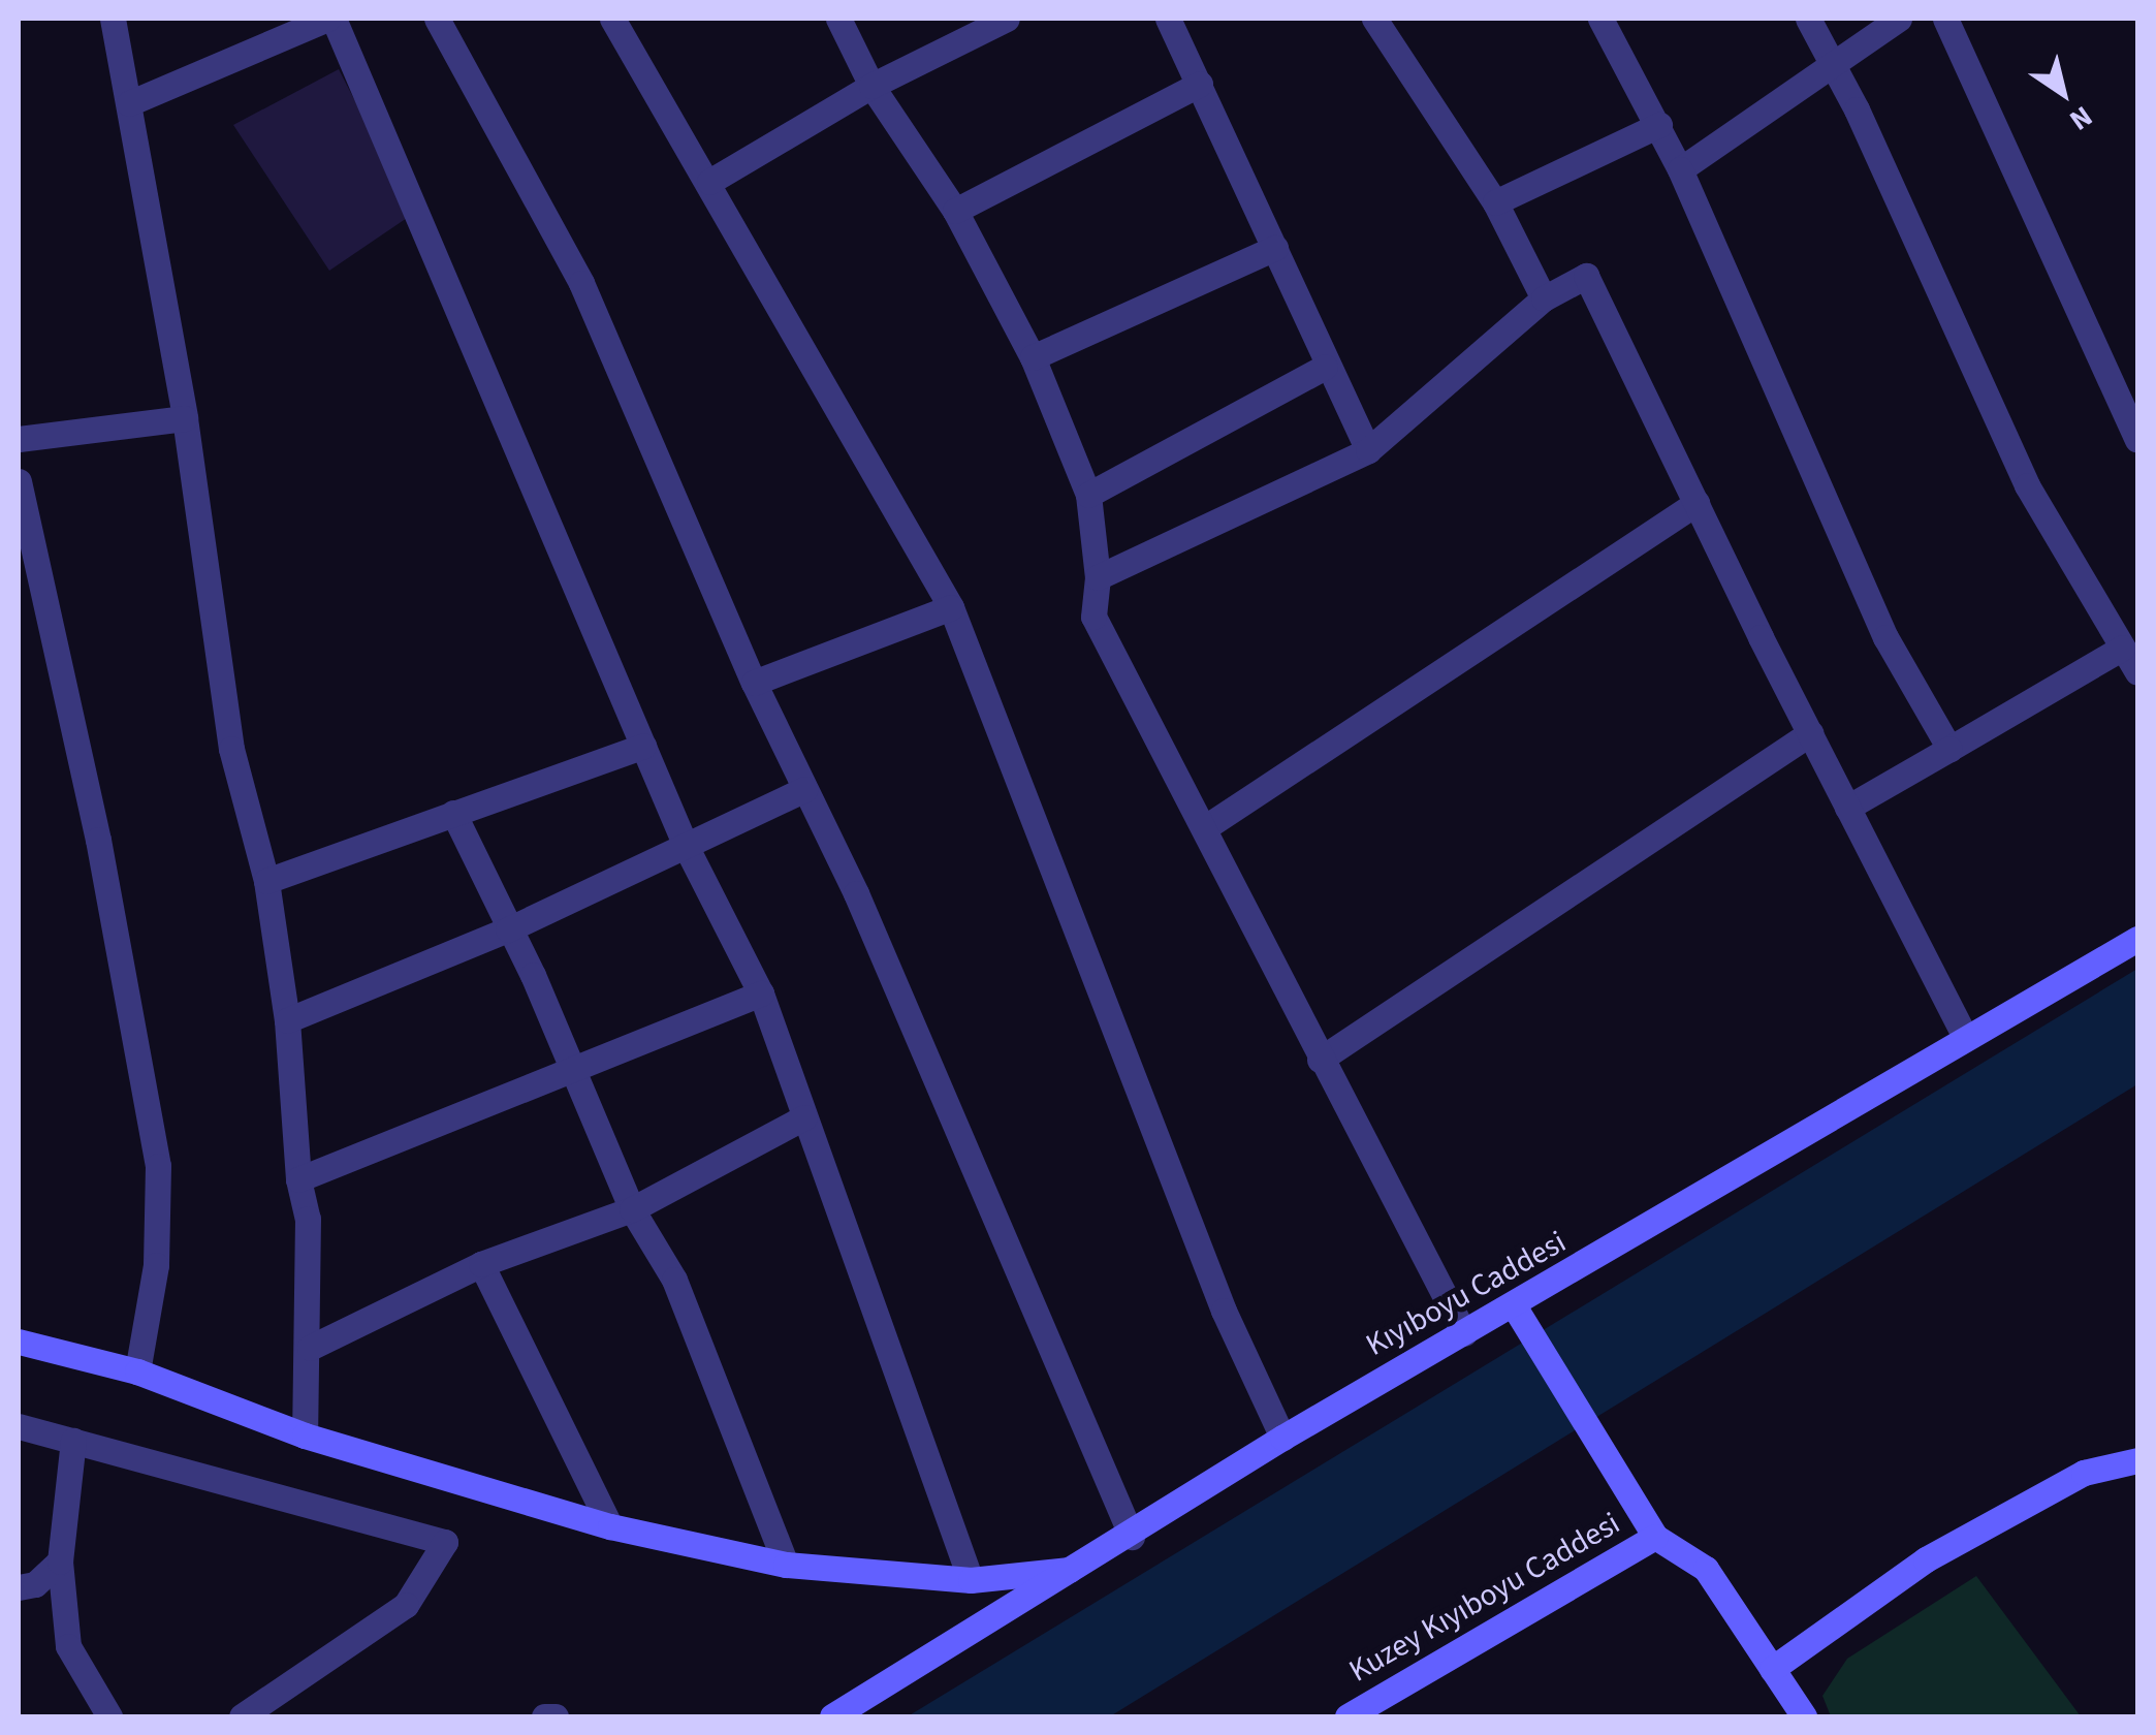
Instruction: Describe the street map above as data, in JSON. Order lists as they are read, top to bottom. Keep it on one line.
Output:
{"streets":{"main road":["Kıyıboyu Caddesi","Kuzey Kıyıboyu Caddesi"]},"north":"bottom right"}
